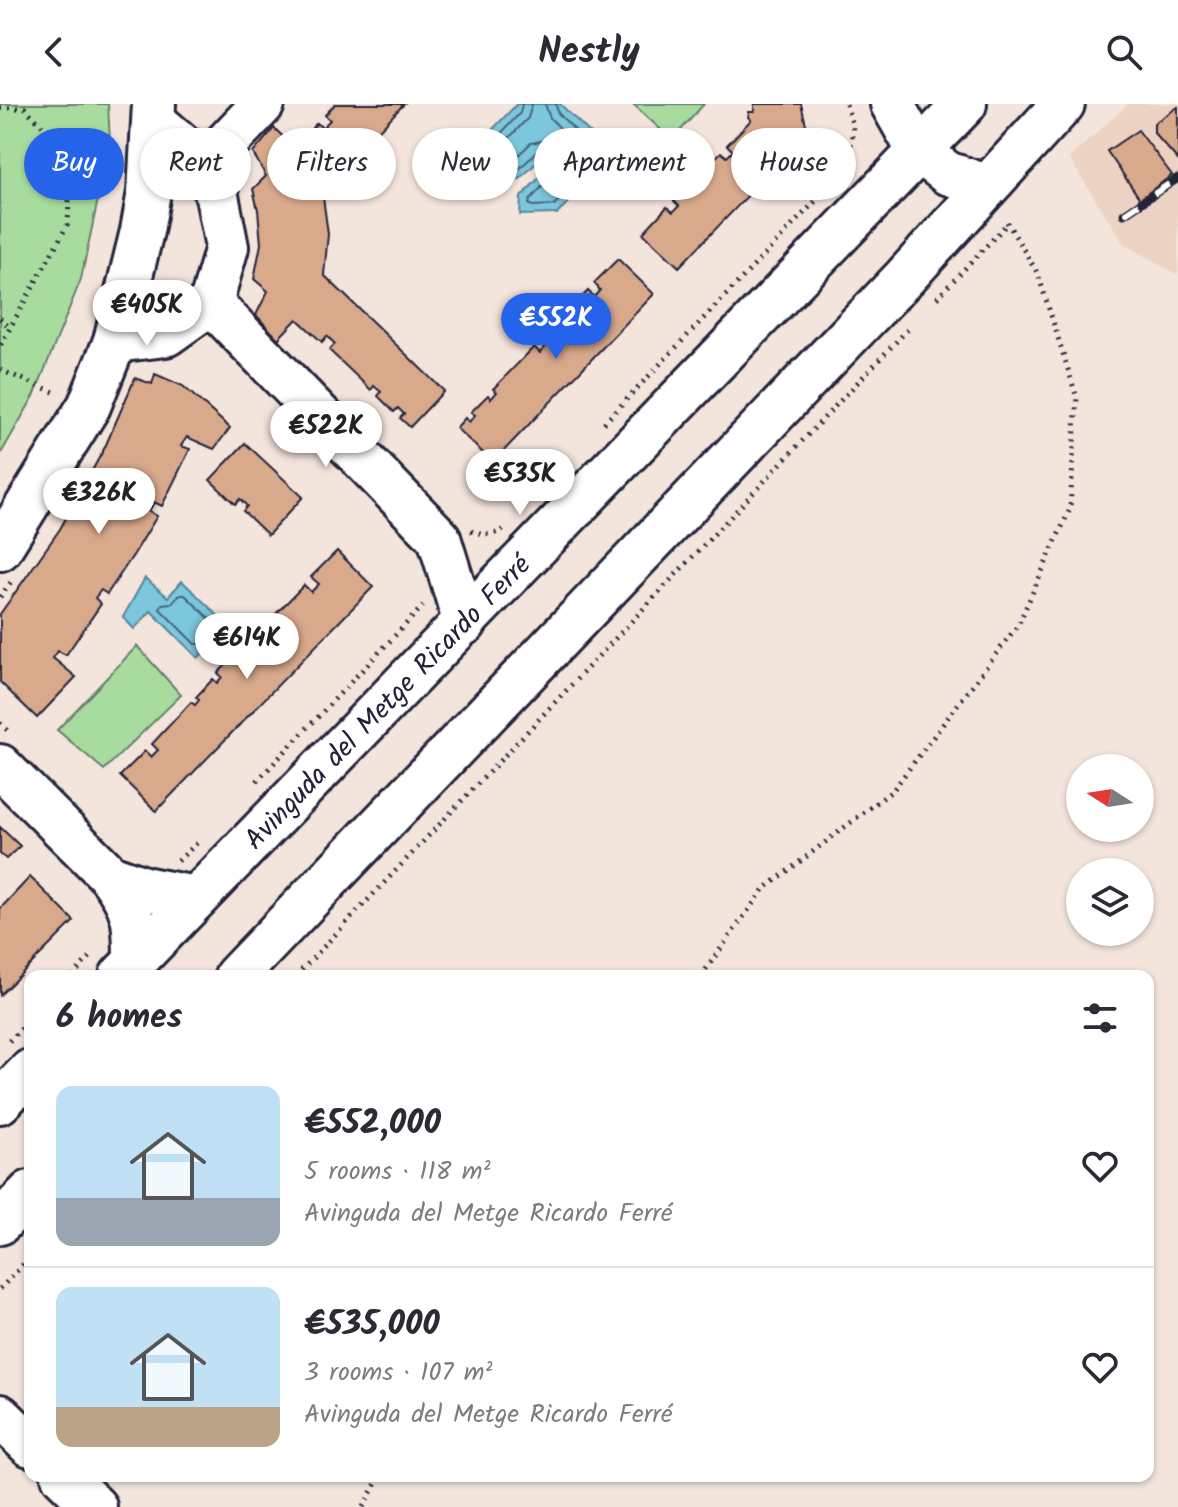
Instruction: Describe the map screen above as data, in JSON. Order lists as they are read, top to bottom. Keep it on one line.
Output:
{"streets":{"street":["Avinguda del Metge Ricardo Ferré"]},"north":"left","page":{"header":"Nestly","chip":["Buy","Rent","Filters","New","Apartment","House"],"price":["€405K","€552K","€522K","€535K","€326K","€614K"],"heading":"6 homes","list":[{"name":"€552,000","note":"5 rooms · 118 m² · Avinguda del Metge Ricardo Ferré"},{"name":"€535,000","note":"3 rooms · 107 m² · Avinguda del Metge Ricardo Ferré"}]}}
